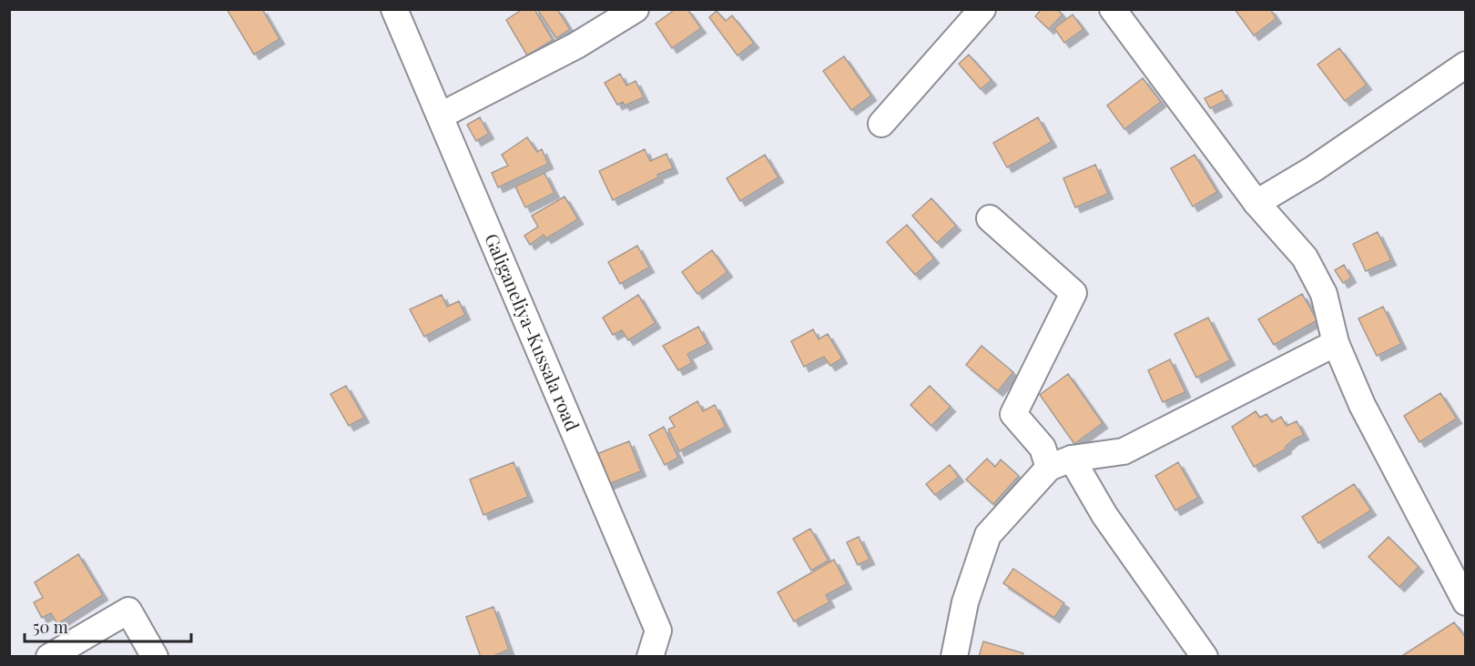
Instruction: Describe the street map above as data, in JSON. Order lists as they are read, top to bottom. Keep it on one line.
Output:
{"streets":{"street":["Galiganeliya-Kussala road"]},"scale_bar":"50 m"}
